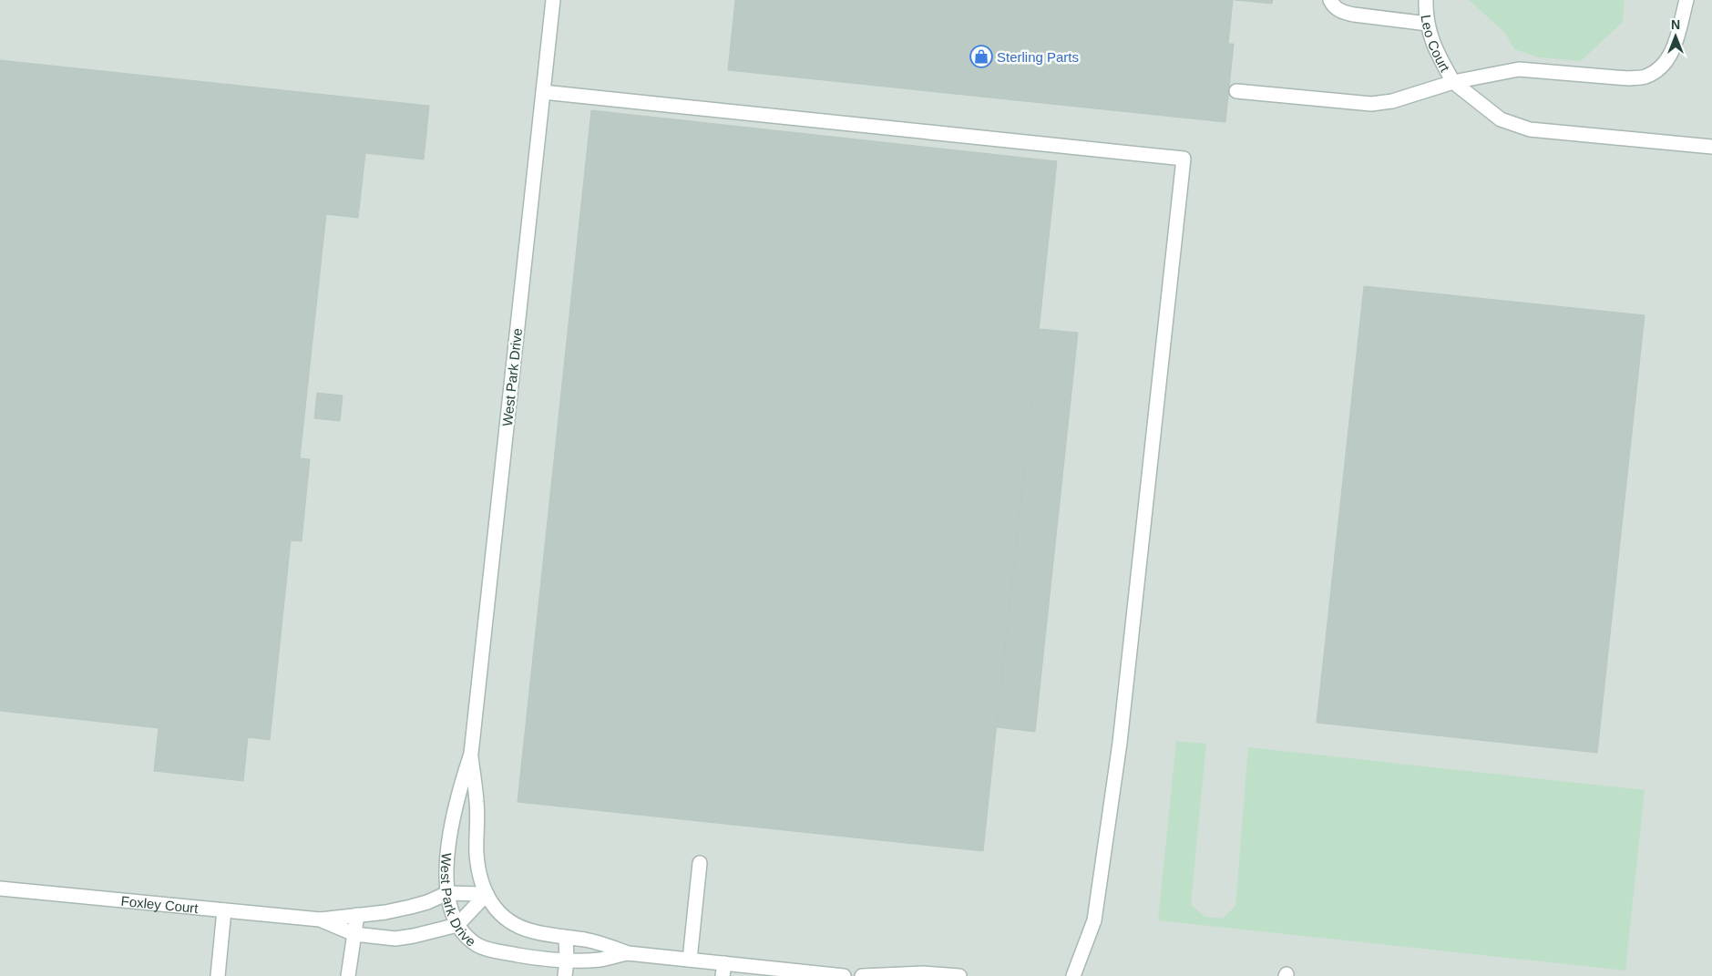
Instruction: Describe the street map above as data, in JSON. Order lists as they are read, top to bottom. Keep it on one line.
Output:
{"streets":{"street":["Leo Court","West Park Drive","Foxley Court"]},"crossings":[["West Park Drive","Foxley Court"]],"places":{"shop":["Sterling Parts"]},"north":"top"}
